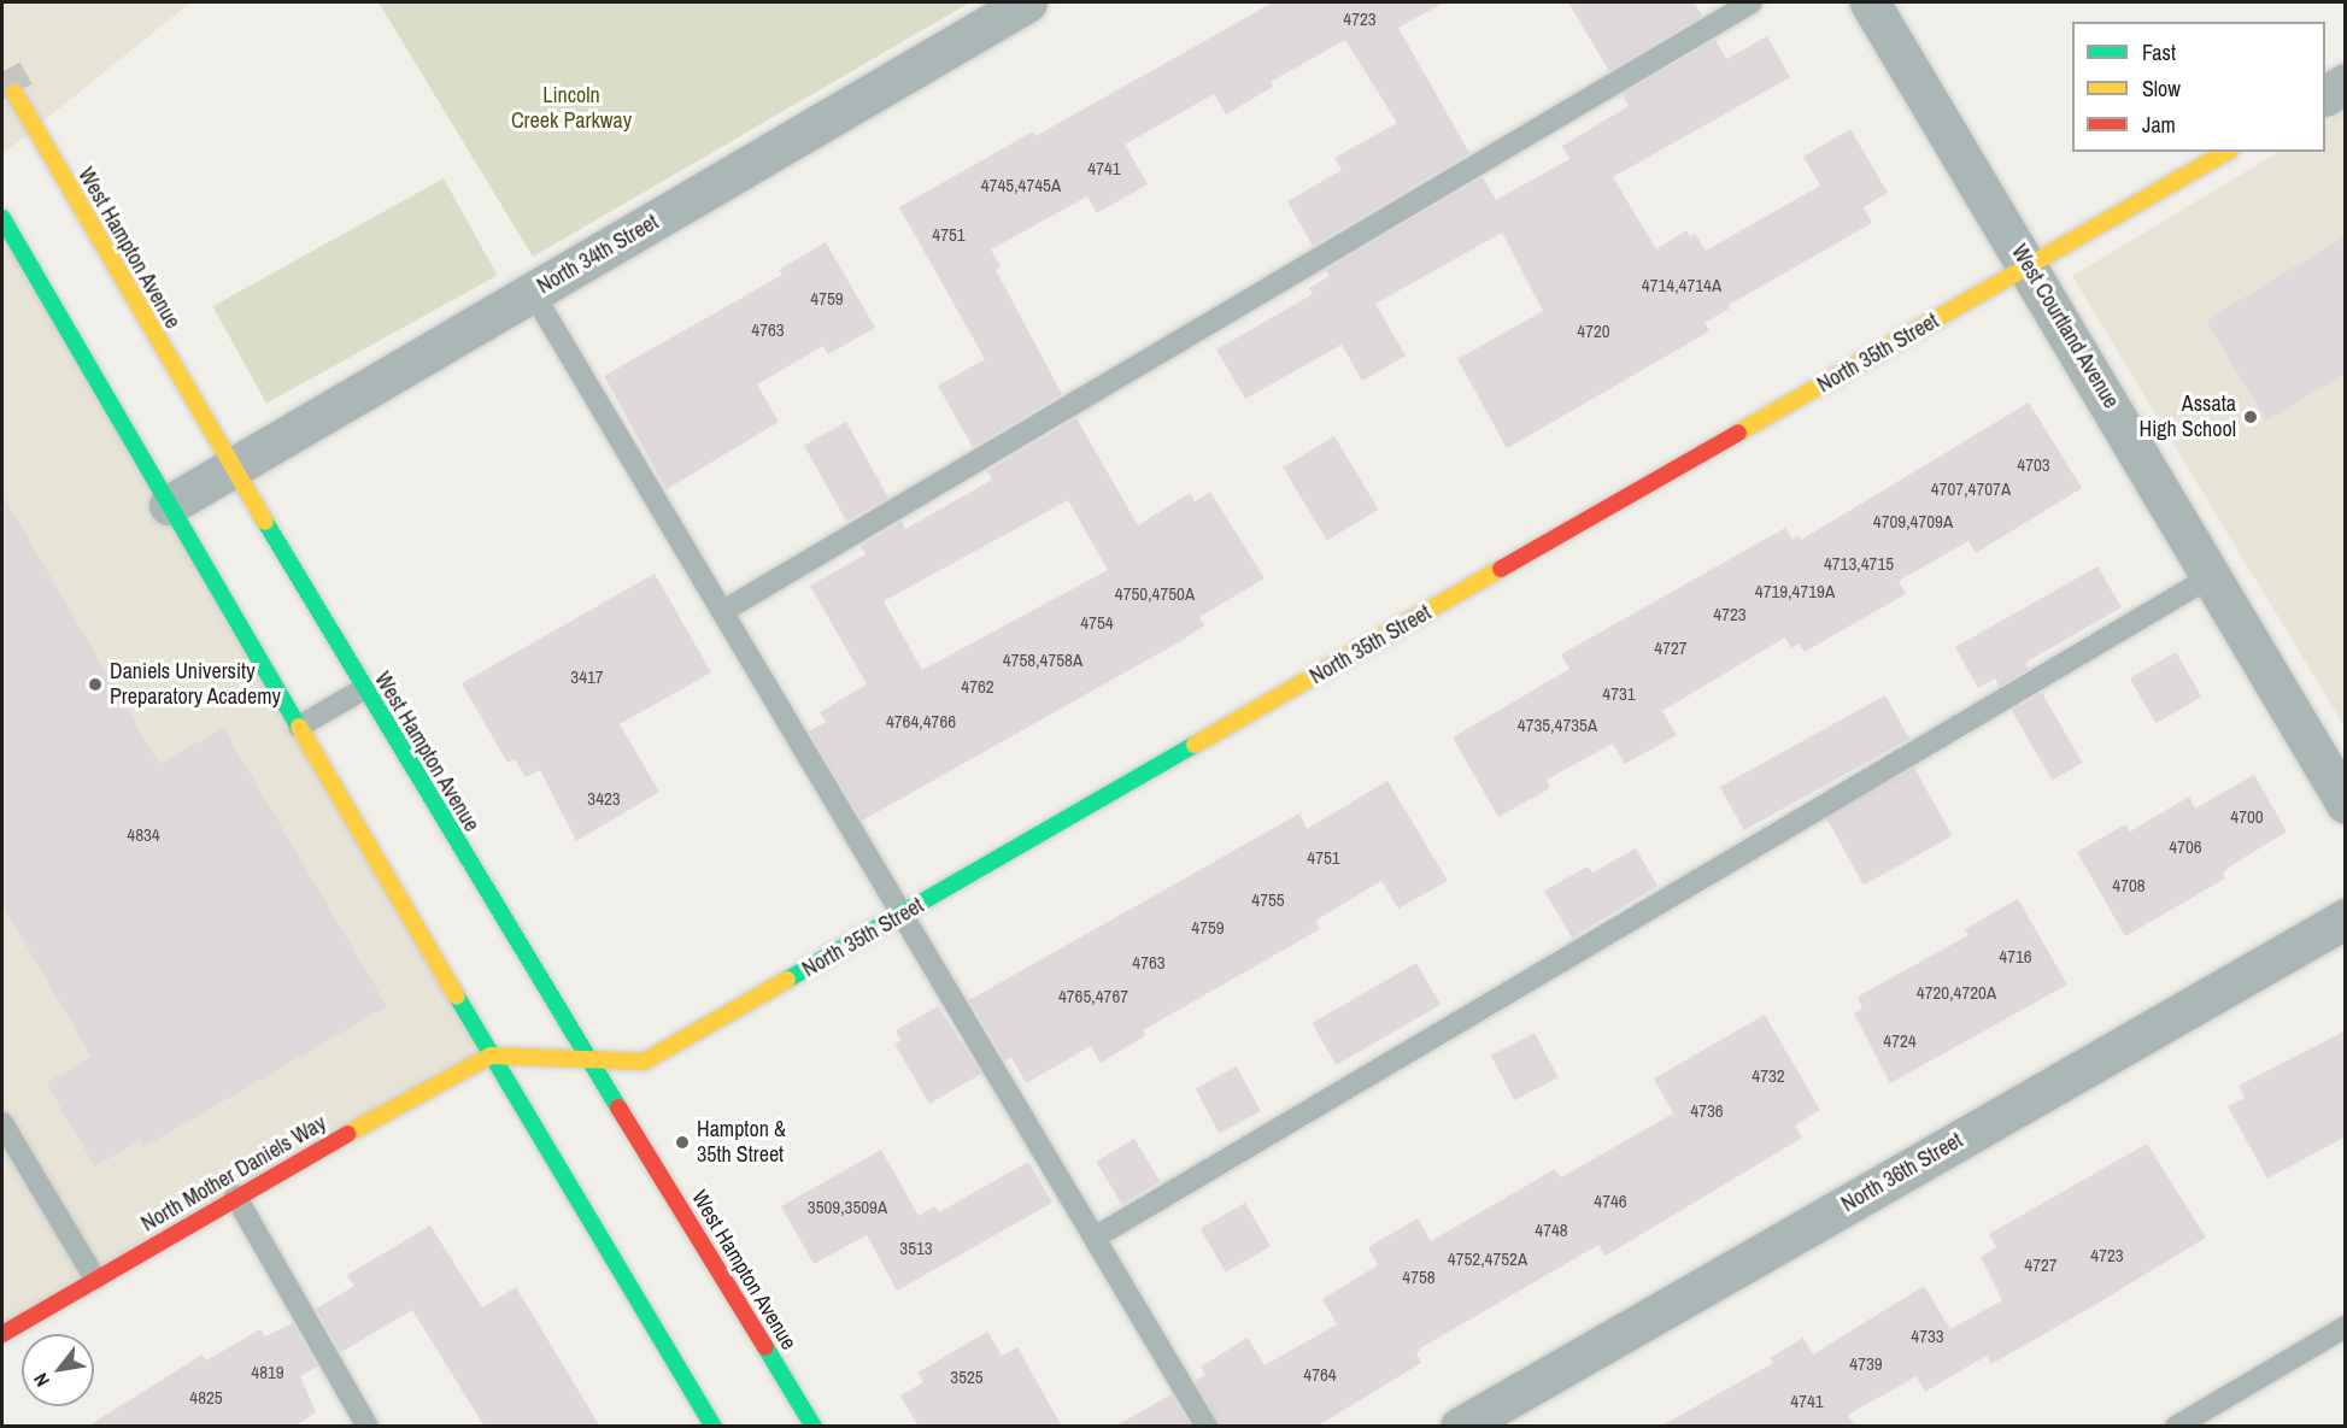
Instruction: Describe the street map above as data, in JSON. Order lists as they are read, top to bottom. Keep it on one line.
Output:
{"streets":{"main road":["West Hampton Avenue","North 35th Street","North Mother Daniels Way"],"street":["North 34th Street","West Courtland Avenue","North 36th Street"]},"crossings":[["West Hampton Avenue","North 34th Street"],["West Hampton Avenue","North 35th Street"],["West Courtland Avenue","North 35th Street"],["North 35th Street","North Mother Daniels Way"]],"parks":["Lincoln Creek Parkway"],"places":["Assata High School","Daniels University Preparatory Academy","Hampton & 35th Street"],"house_numbers":["4723","4741","4745,4745A","4751","4714,4714A","4759","4763","4720","4703","4707,4707A","4709,4709A","4713,4715","4719,4719A","4750,4750A","4723","4754","4727","4758,4758A","3417","4762","4731","4764,4766","4735,4735A","3423","4700","4834","4706","4751","4708","4755","4759","4716","4763","4720,4720A","4765,4767","4724","4732","4736","4746","3509,3509A","4748","3513","4723","4752,4752A","4727","4758","4733","4739","4819","4764","3525","4825","4741"],"legend":["Fast","Slow","Jam"],"north":"bottom left"}
